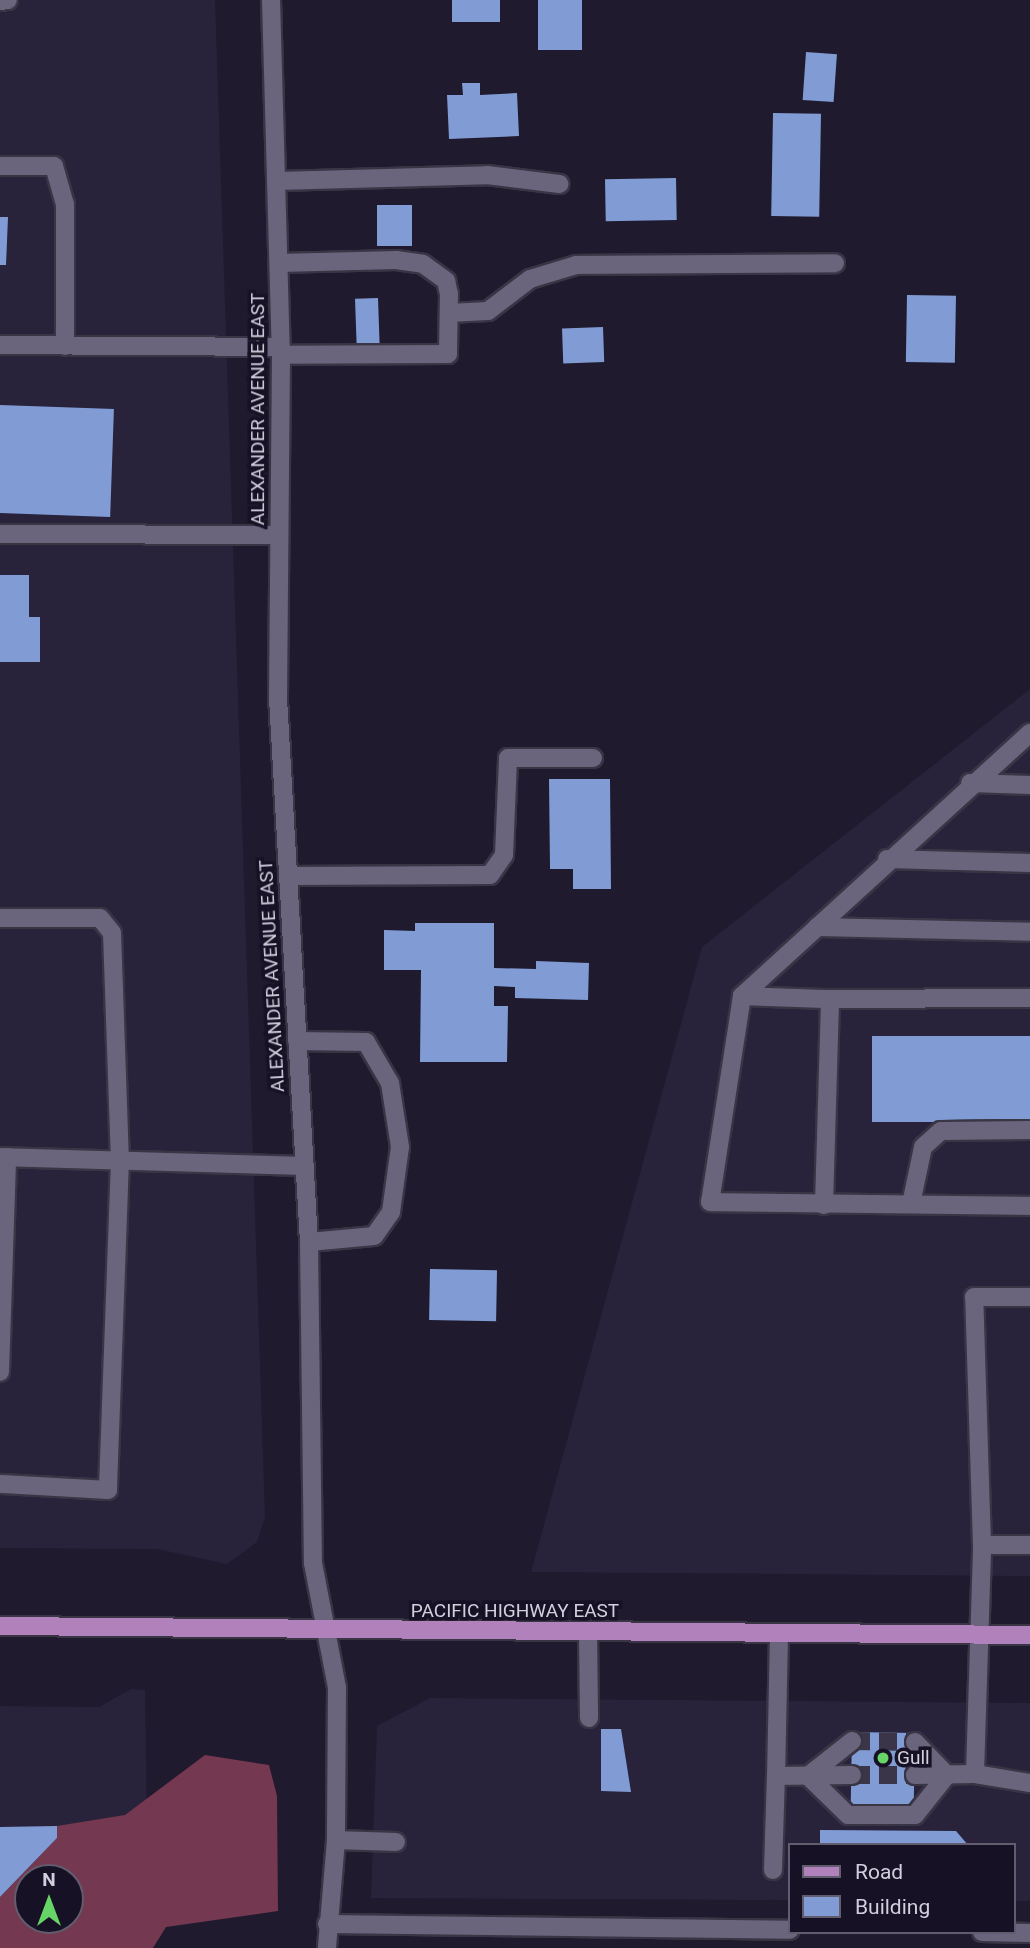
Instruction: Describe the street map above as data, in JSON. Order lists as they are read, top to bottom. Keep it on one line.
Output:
{"streets":{"main road":["PACIFIC HIGHWAY EAST"],"street":["ALEXANDER AVENUE EAST"]},"crossings":[["ALEXANDER AVENUE EAST","PACIFIC HIGHWAY EAST"]],"places":["Gull"],"legend":["Road","Building"],"north":"top"}
